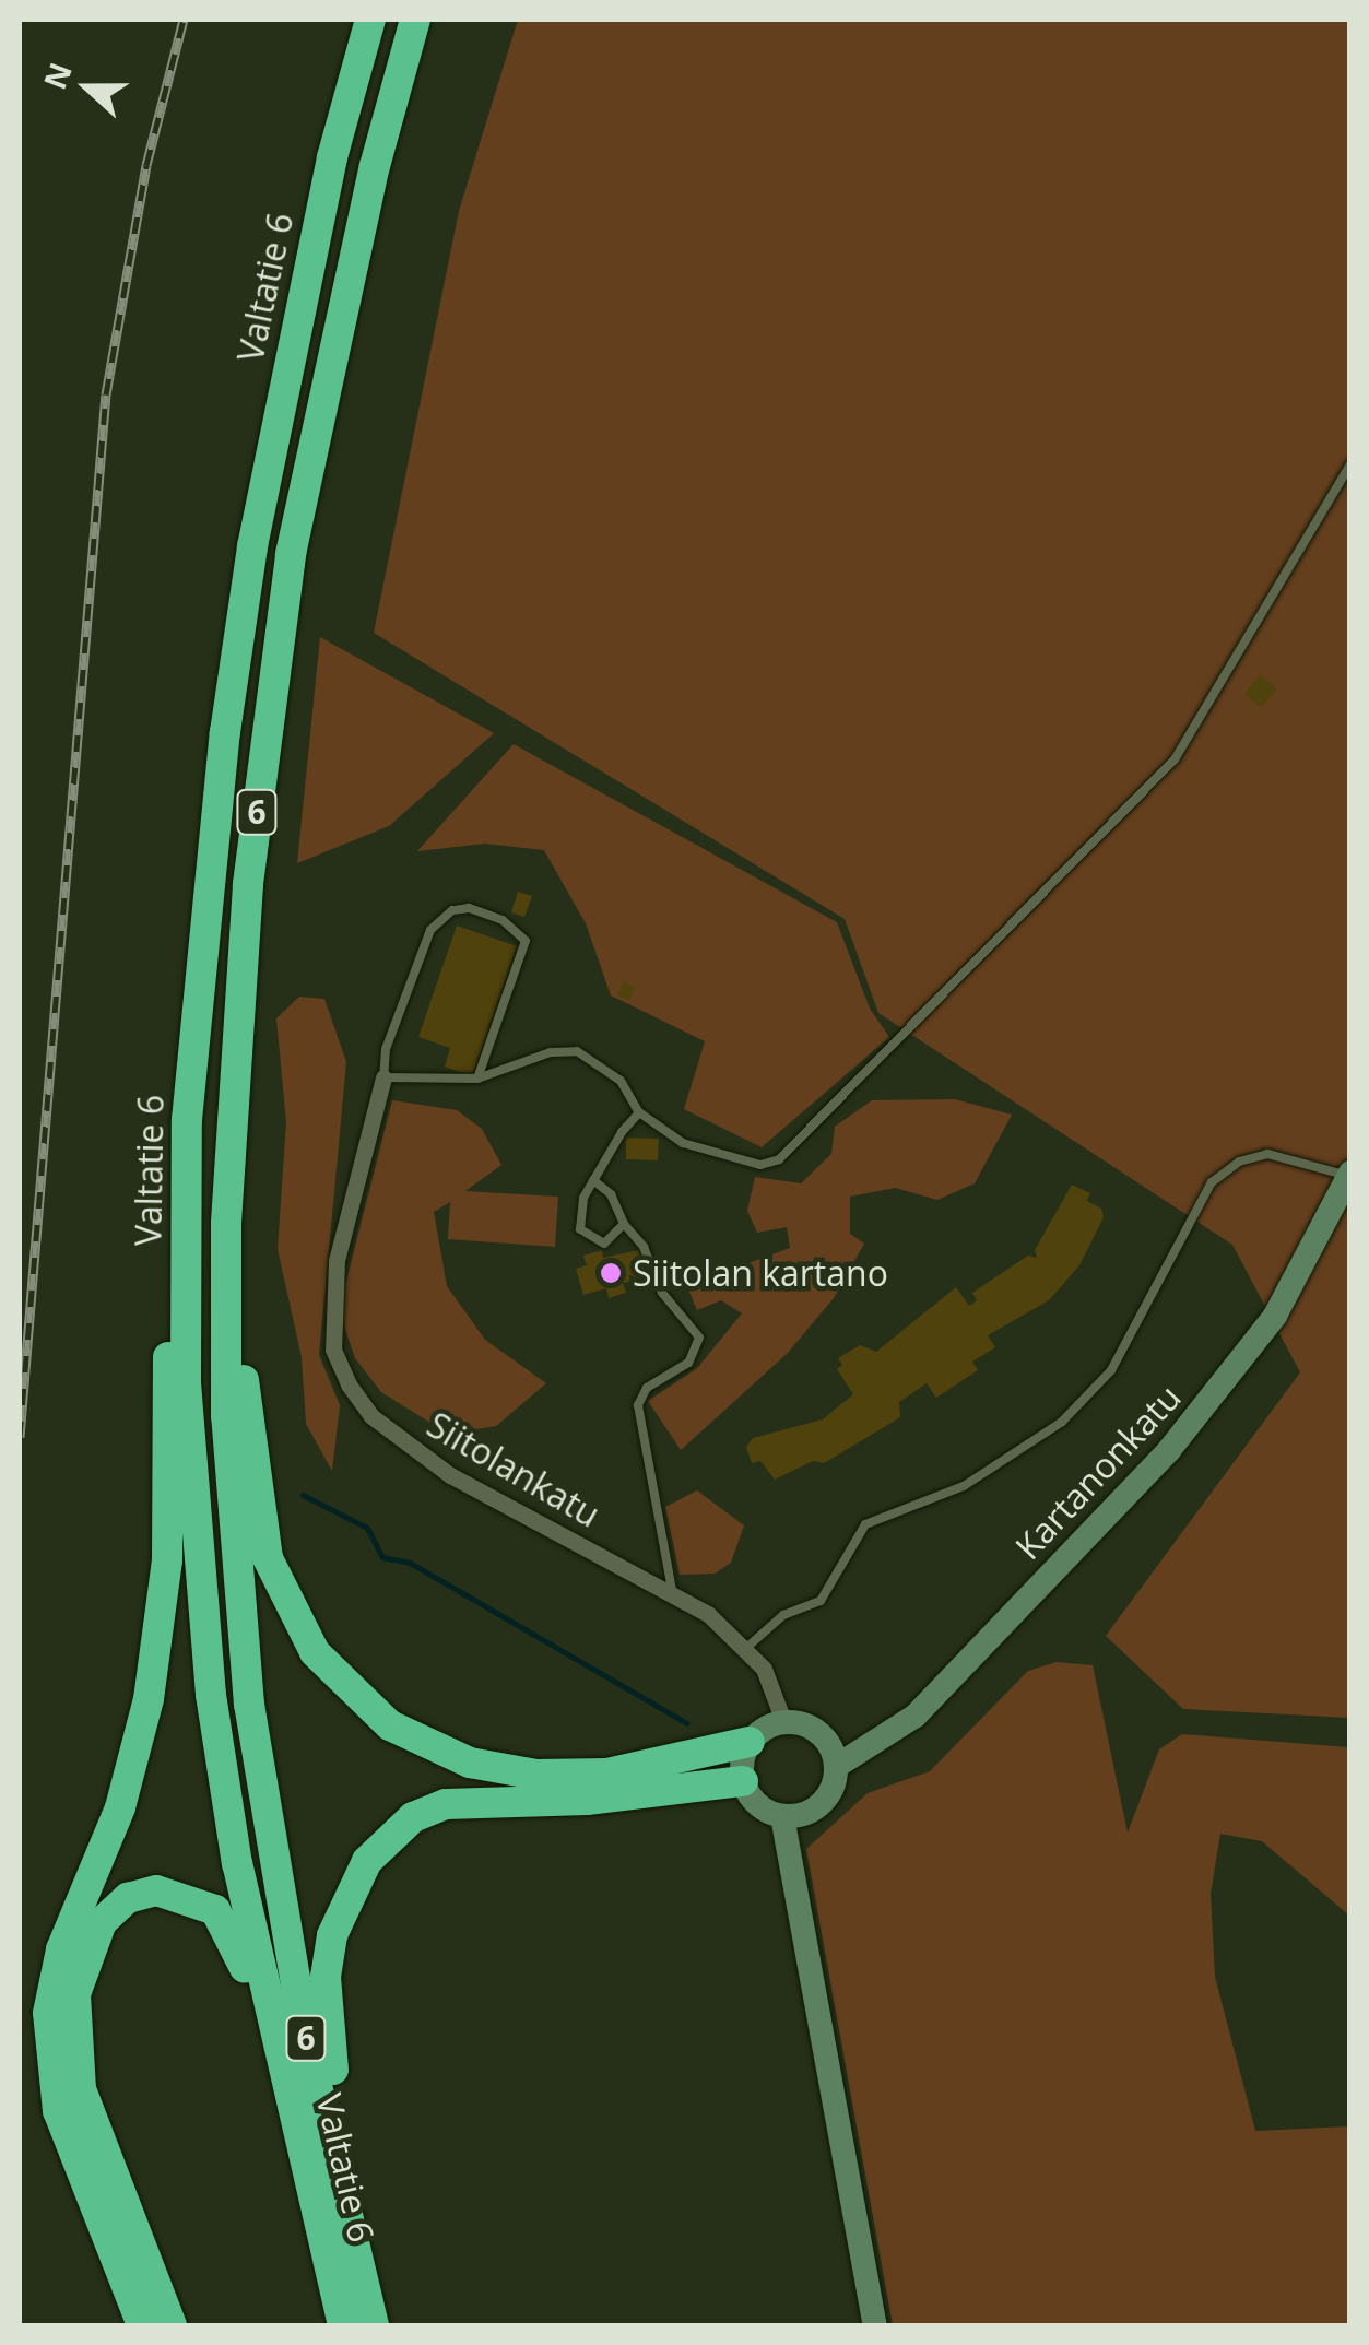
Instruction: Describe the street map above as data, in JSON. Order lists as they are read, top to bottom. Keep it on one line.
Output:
{"streets":{"highway":["Valtatie 6","6"],"main road":["Kartanonkatu"],"street":["Siitolankatu"]},"crossings":[["Siitolankatu","Kartanonkatu"]],"places":["Siitolan kartano"],"north":"left"}
